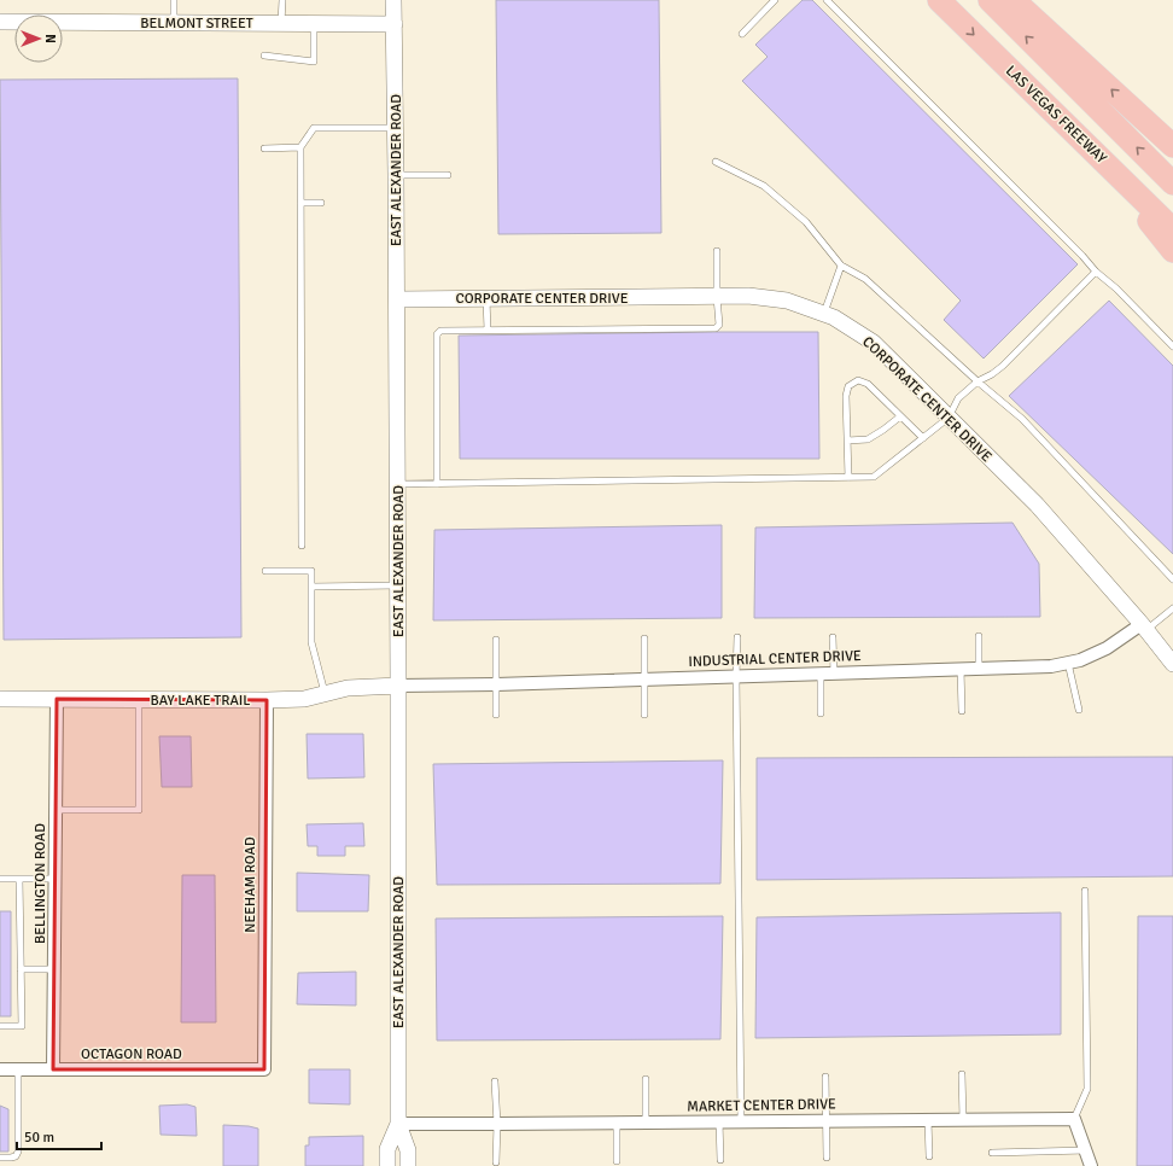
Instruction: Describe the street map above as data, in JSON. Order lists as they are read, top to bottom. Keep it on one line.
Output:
{"streets":{"highway":["LAS VEGAS FREEWAY"],"street":["BELMONT STREET","EAST ALEXANDER ROAD","CORPORATE CENTER DRIVE","INDUSTRIAL CENTER DRIVE","BAY LAKE TRAIL","BELLINGTON ROAD","NEEHAM ROAD","OCTAGON ROAD","MARKET CENTER DRIVE"]},"crossings":[["BELMONT STREET","EAST ALEXANDER ROAD"],["EAST ALEXANDER ROAD","CORPORATE CENTER DRIVE"],["EAST ALEXANDER ROAD","INDUSTRIAL CENTER DRIVE"],["EAST ALEXANDER ROAD","BAY LAKE TRAIL"],["EAST ALEXANDER ROAD","MARKET CENTER DRIVE"],["CORPORATE CENTER DRIVE","INDUSTRIAL CENTER DRIVE"],["INDUSTRIAL CENTER DRIVE","BAY LAKE TRAIL"],["BAY LAKE TRAIL","BELLINGTON ROAD"],["BAY LAKE TRAIL","NEEHAM ROAD"],["BELLINGTON ROAD","OCTAGON ROAD"],["NEEHAM ROAD","OCTAGON ROAD"]],"scale_bar":"50 m","north":"right"}
